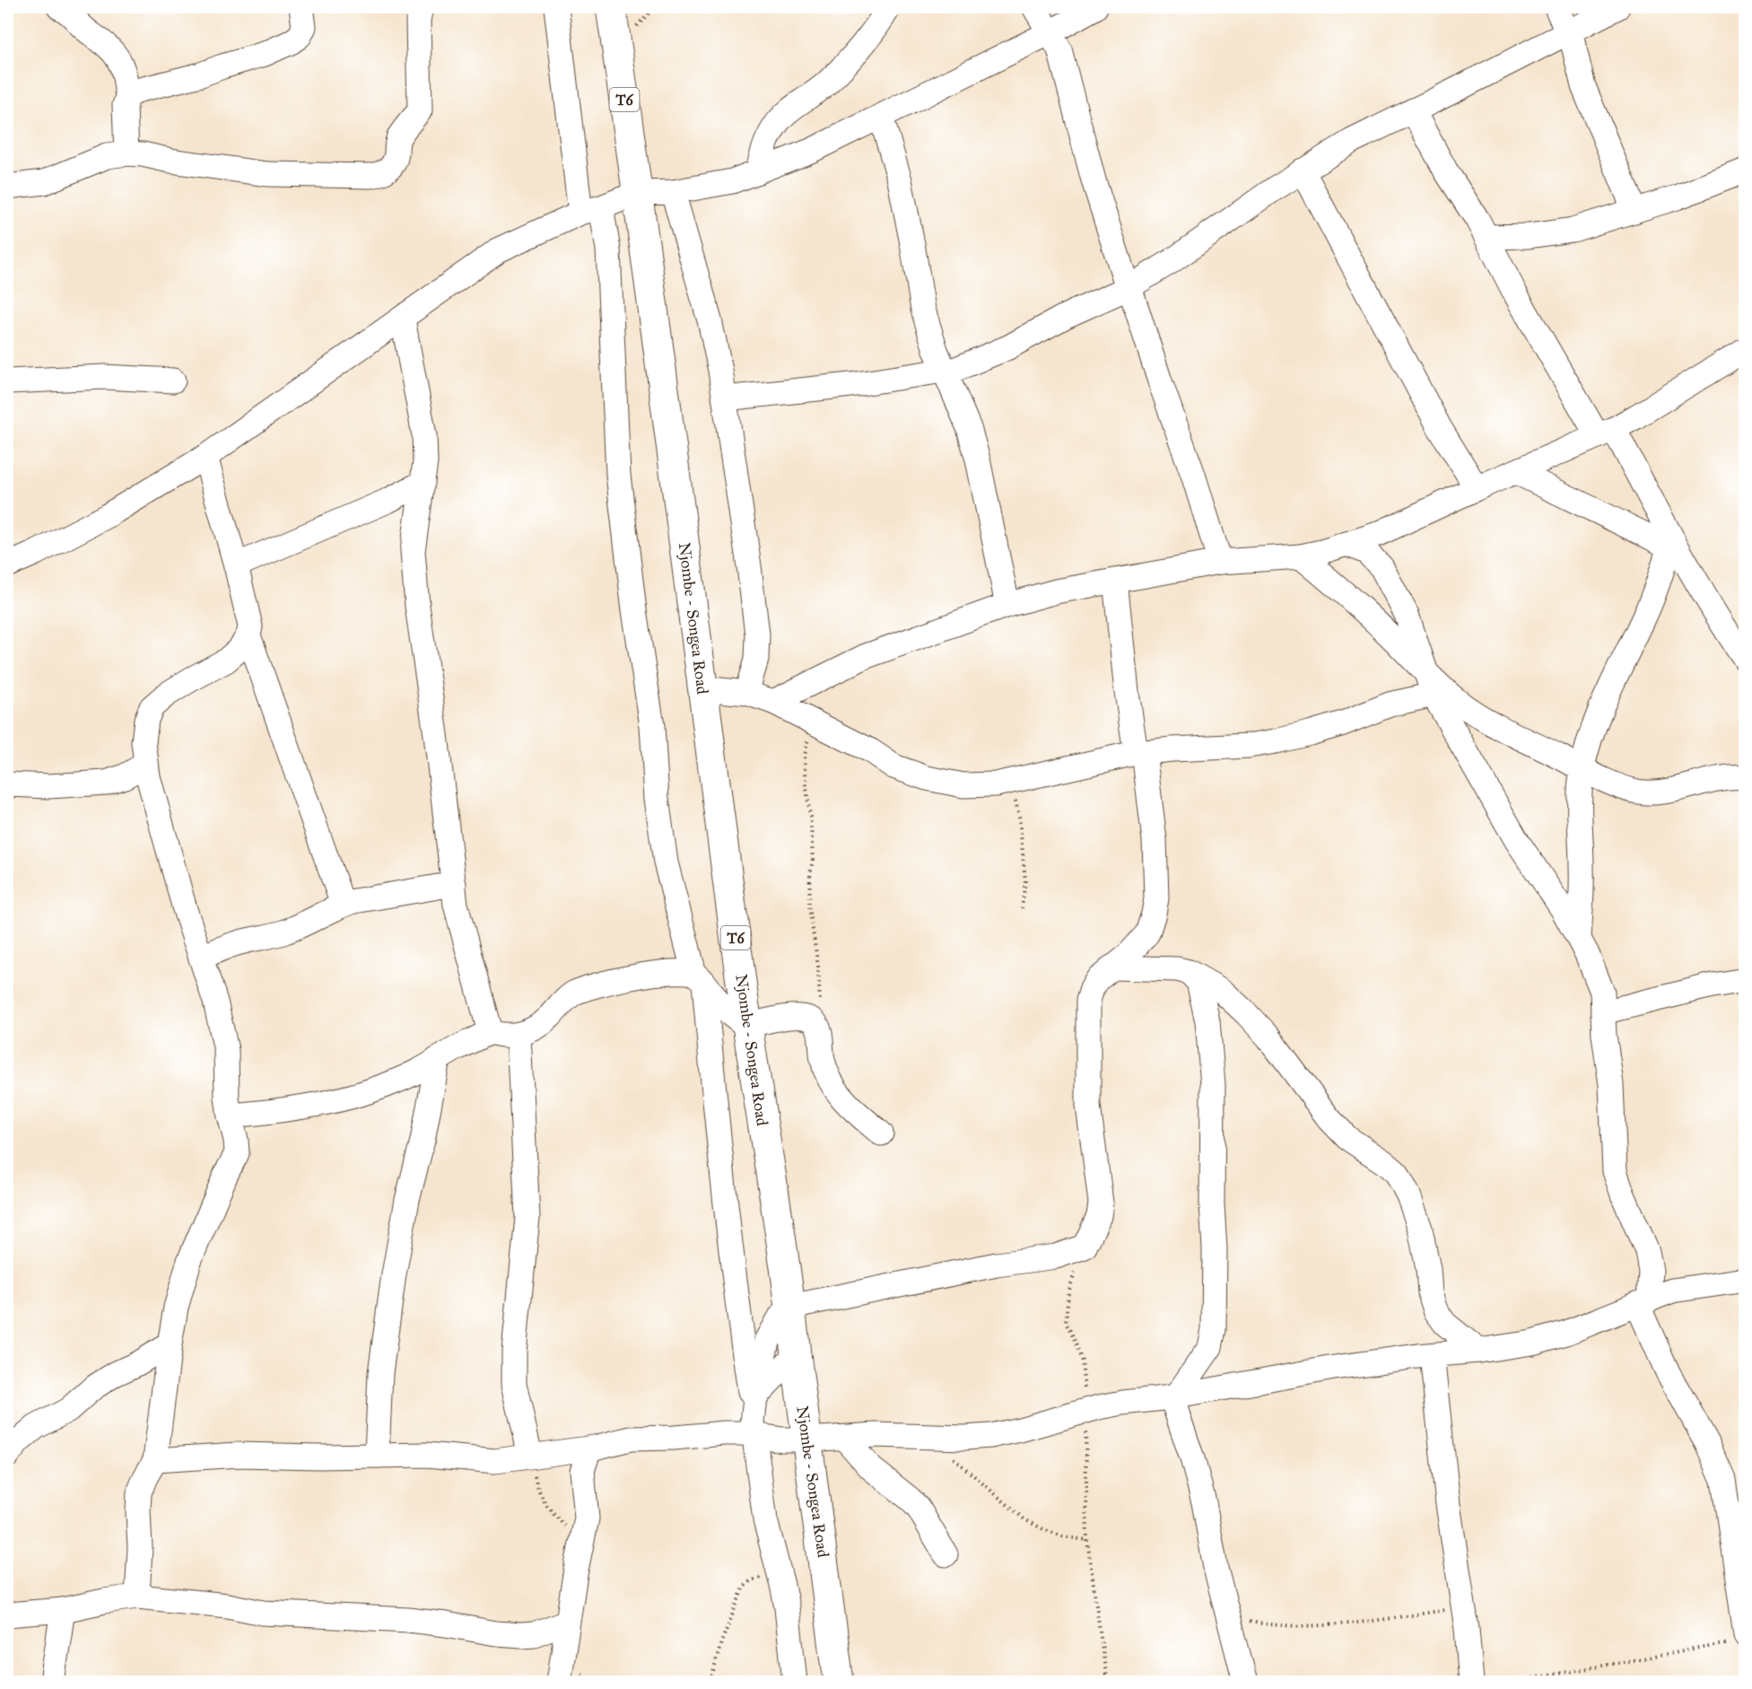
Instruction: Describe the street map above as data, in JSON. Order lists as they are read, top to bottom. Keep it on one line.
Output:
{"streets":{"highway":["T6","Njombe - Songea Road"]},"crossings":[["T6","Njombe - Songea Road"]]}
